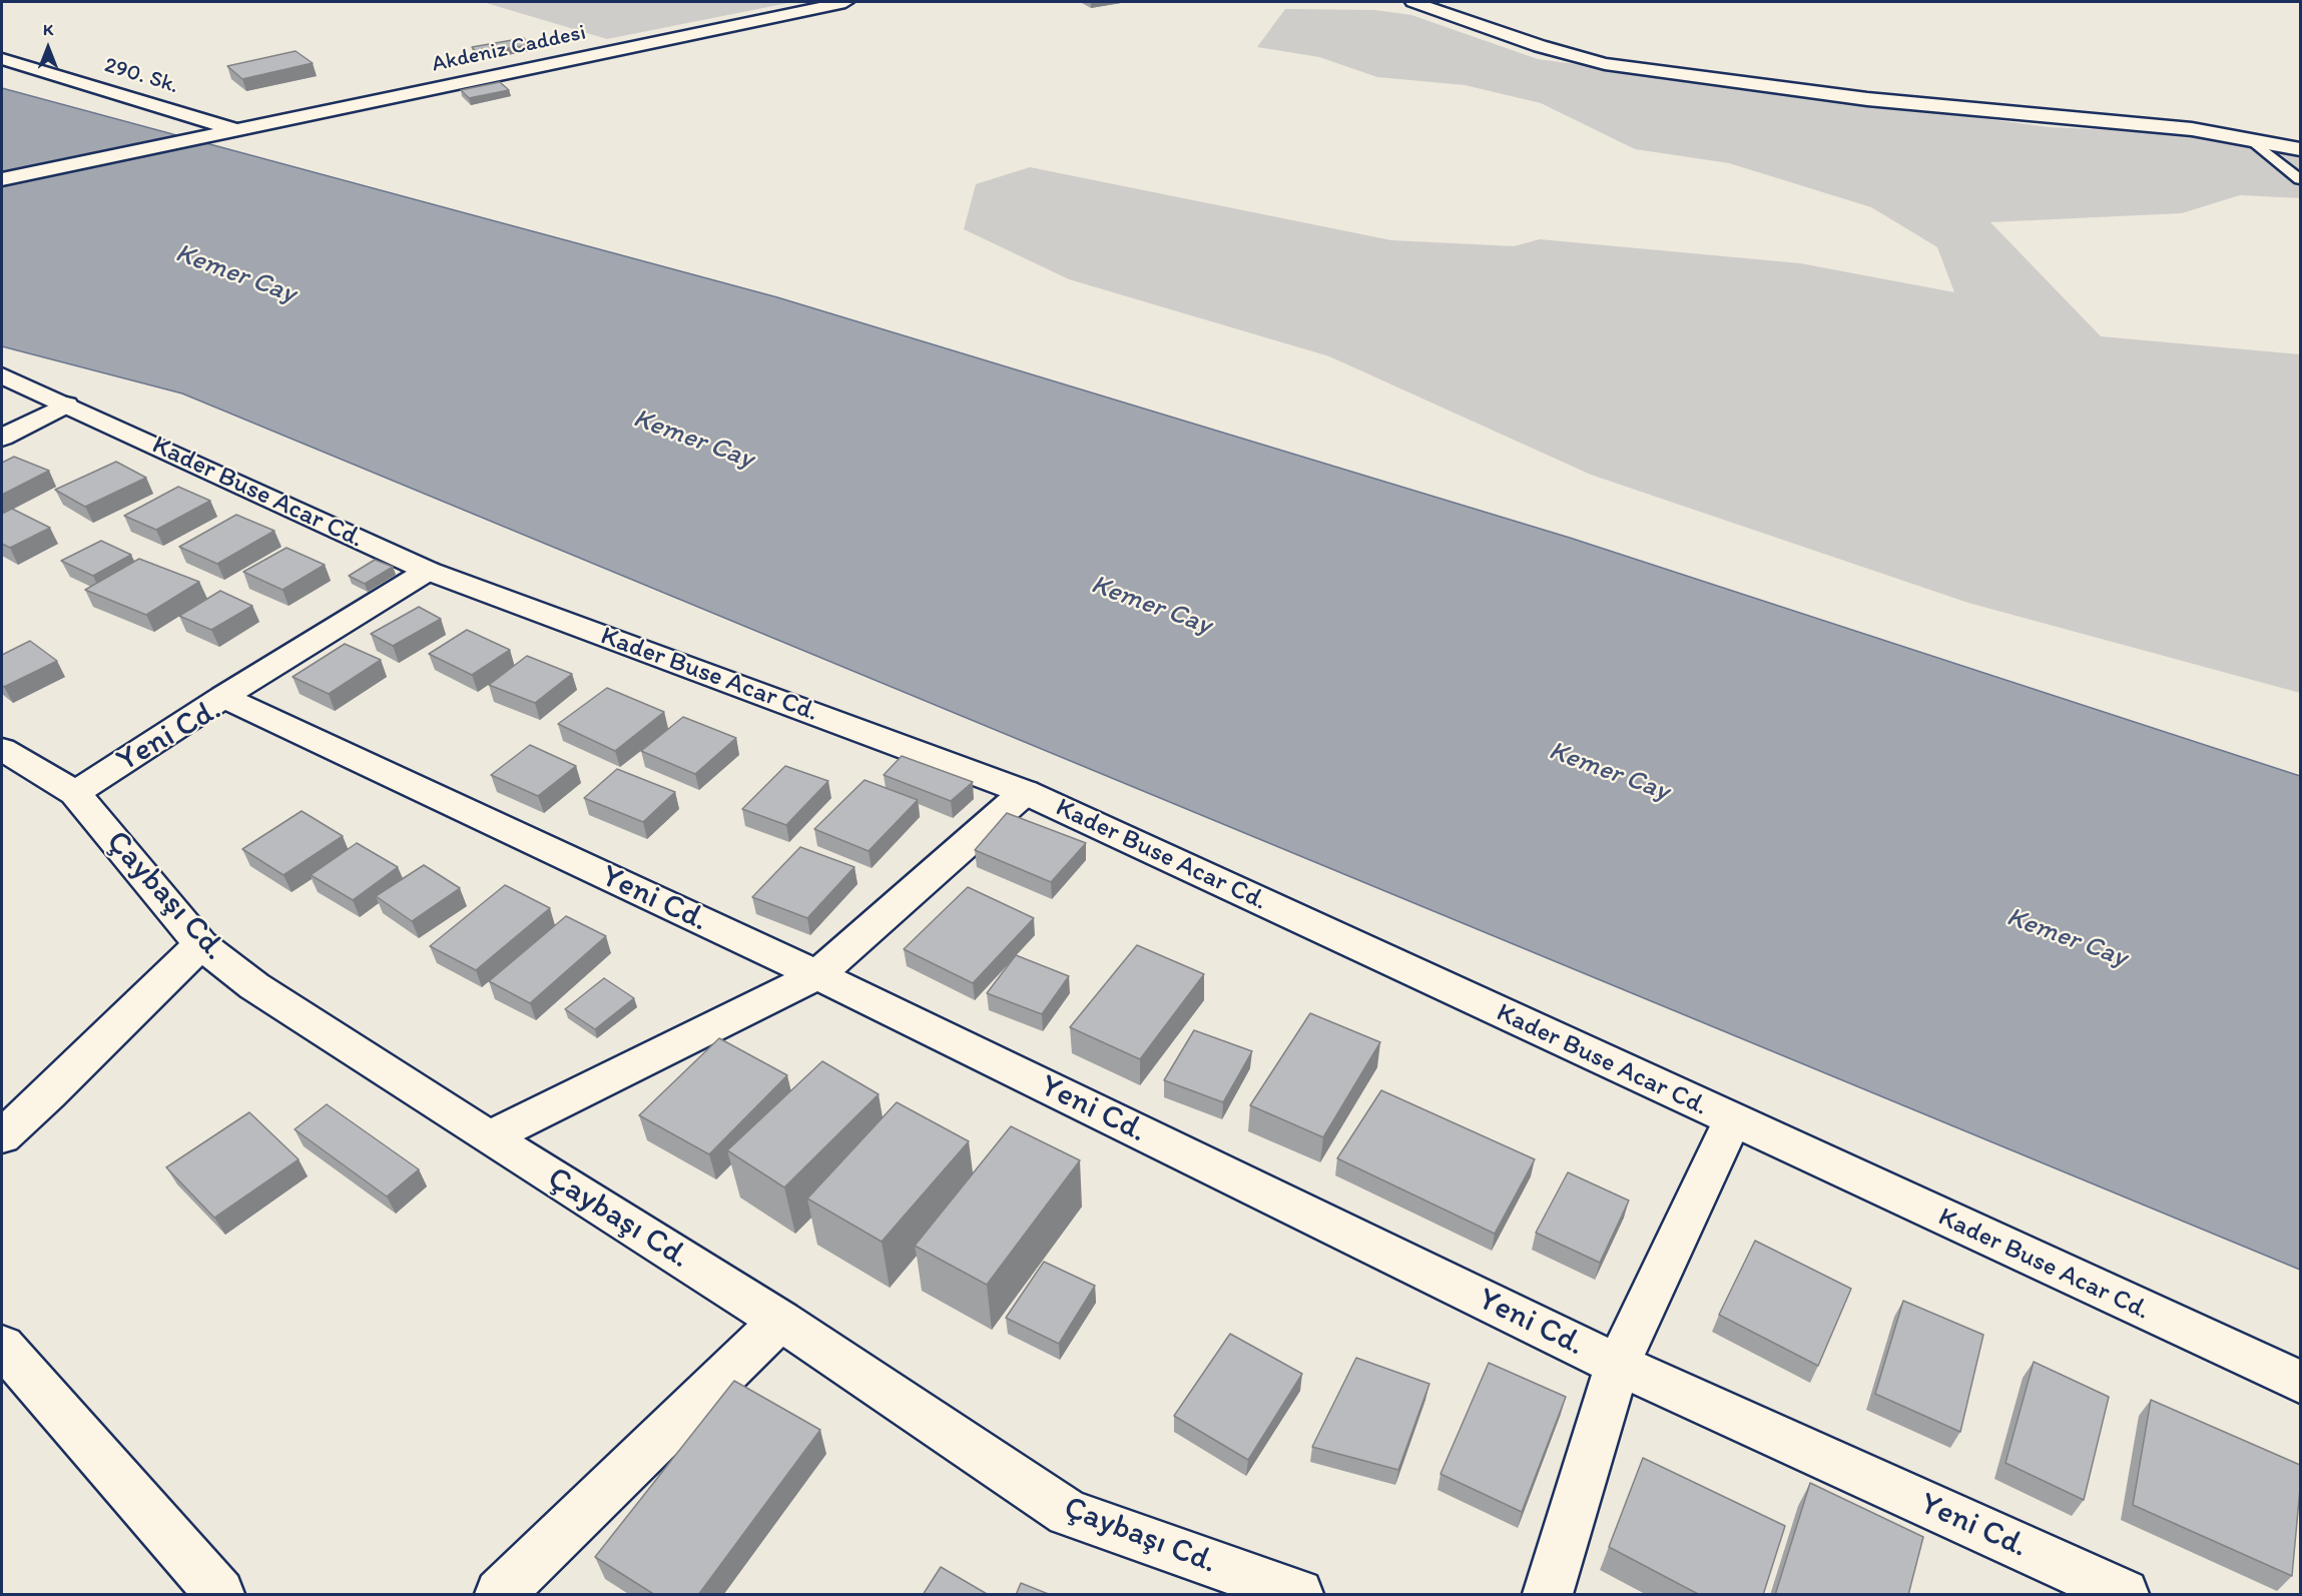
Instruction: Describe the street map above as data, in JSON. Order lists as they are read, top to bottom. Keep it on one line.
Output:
{"streets":{"street":["Akdeniz Caddesi","290. Sk.","Kader Buse Acar Cd.","Yeni Cd.","Çaybaşı Cd."]},"crossings":[["Akdeniz Caddesi","290. Sk."],["Yeni Cd.","Çaybaşı Cd."]],"water":["Kemer Cay"],"north":"top"}
